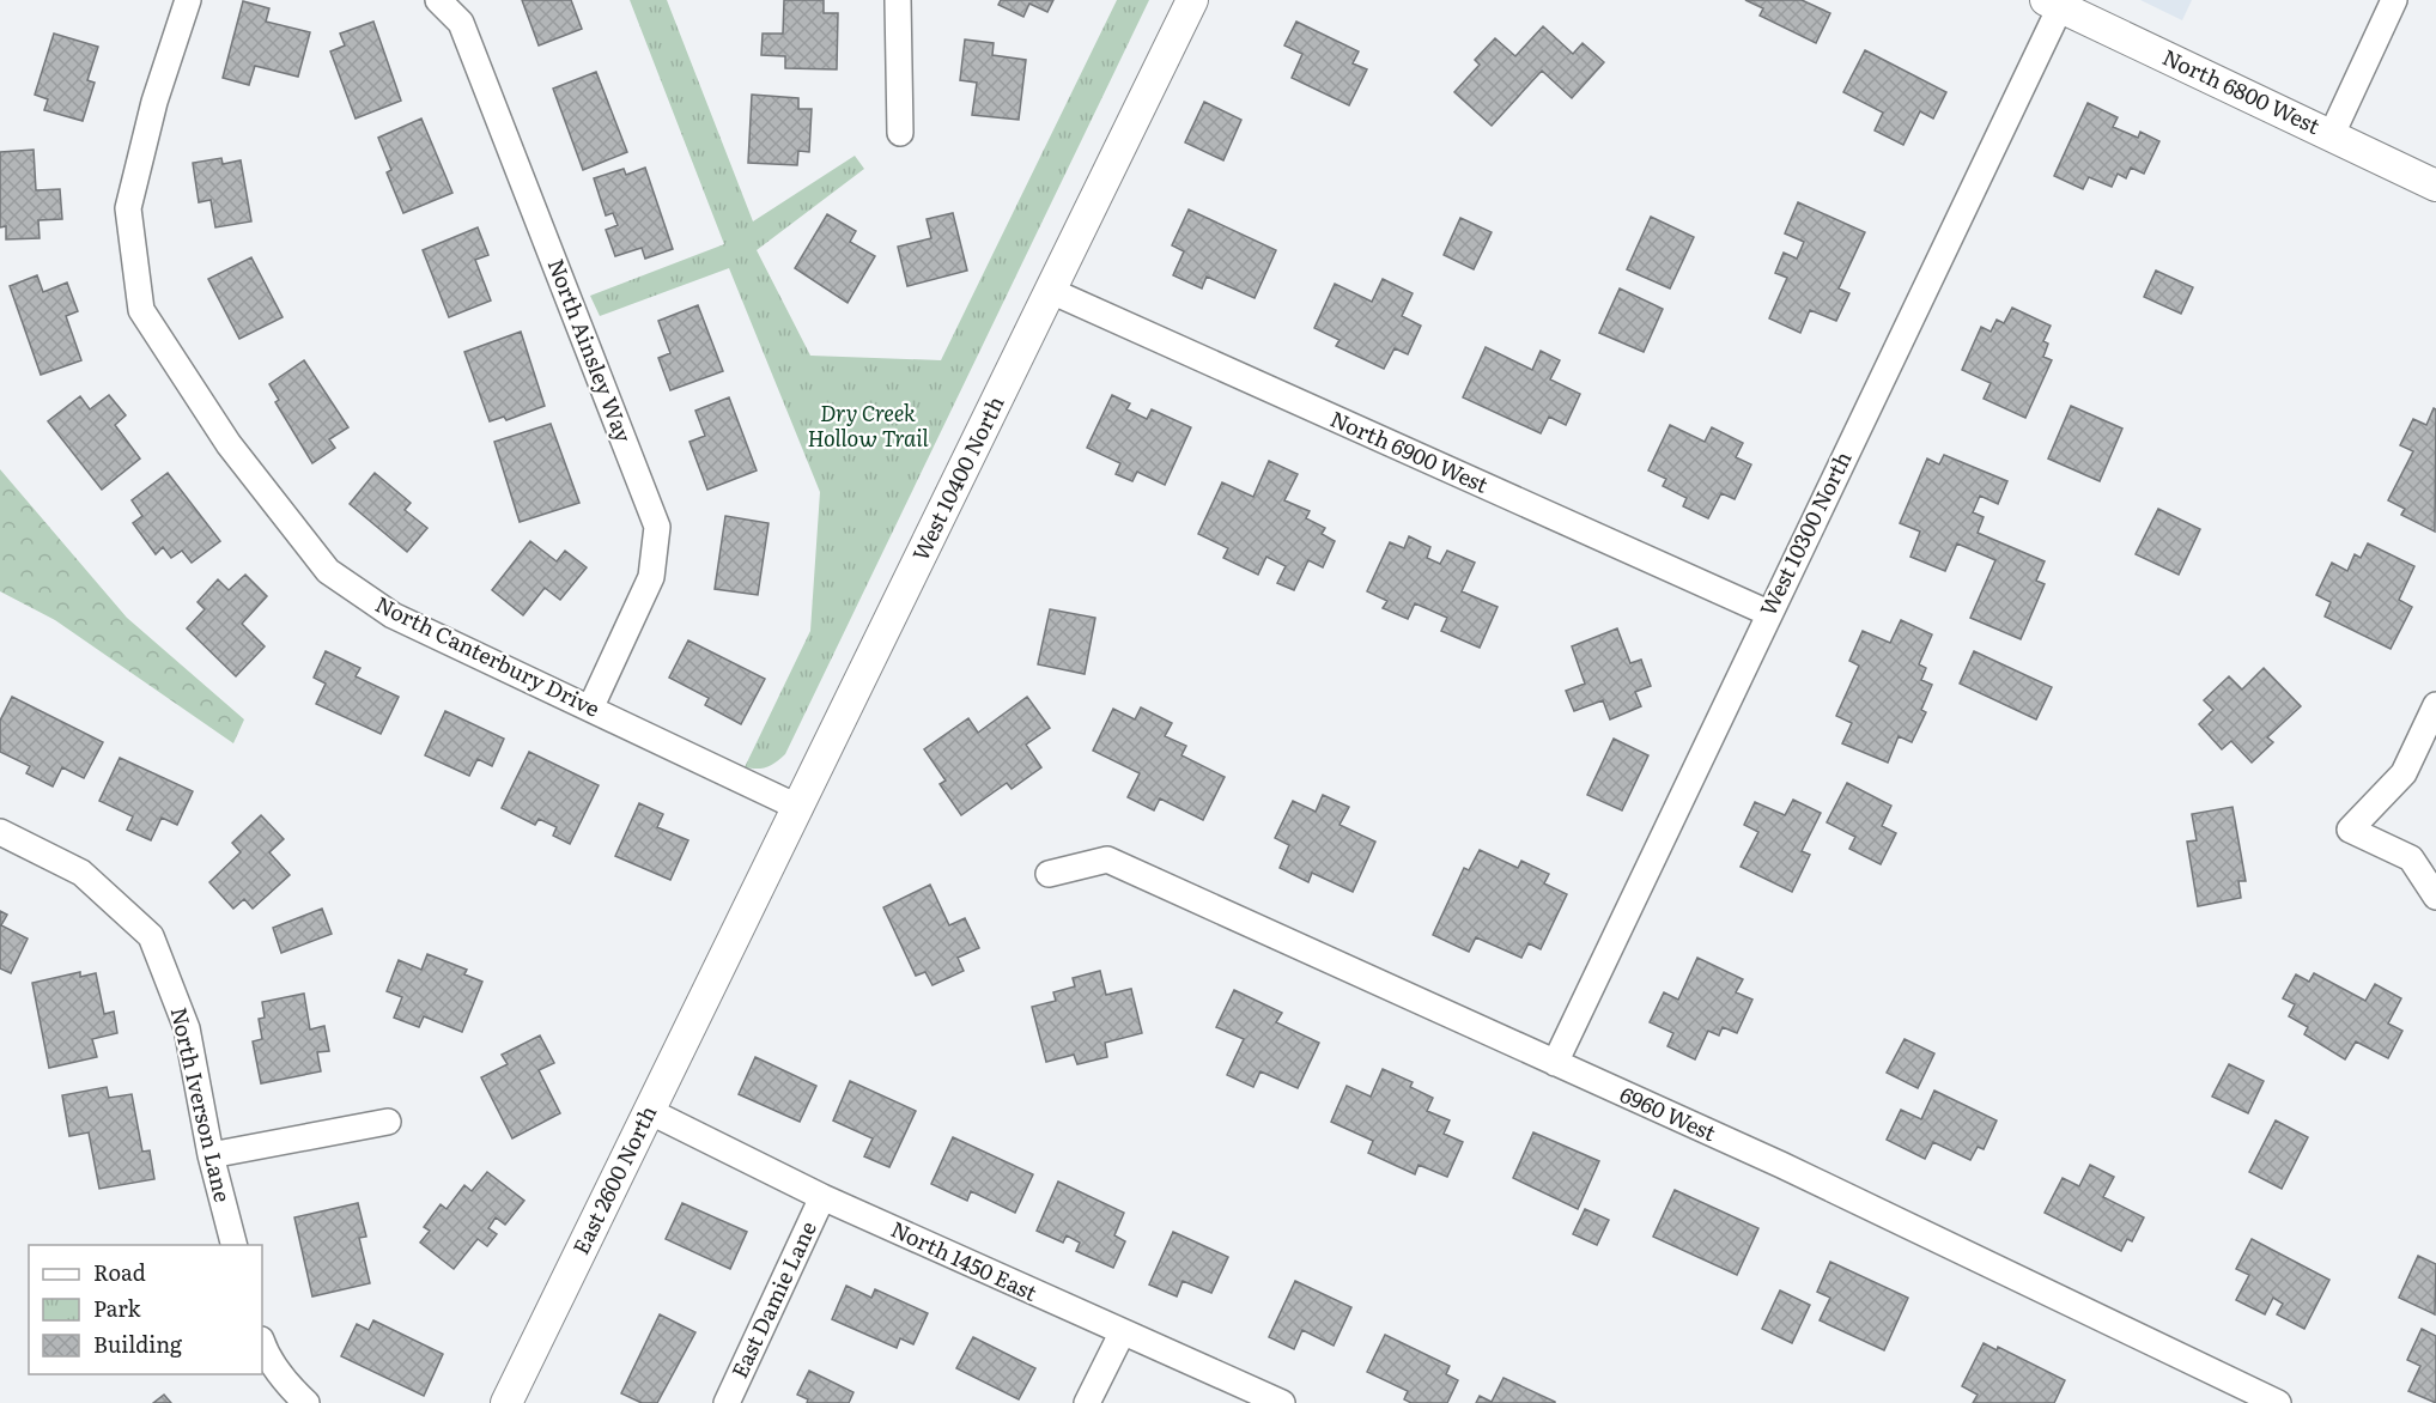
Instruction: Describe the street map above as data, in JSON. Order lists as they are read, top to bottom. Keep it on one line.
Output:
{"streets":{"street":["North 6800 West","North Ainsley Way","North 6900 West","West 10400 North","West 10300 North","North Canterbury Drive","North Iverson Lane","6960 West","East 2600 North","North 1450 East","East Damie Lane"]},"crossings":[["North 6800 West","West 10300 North"],["North Ainsley Way","North Canterbury Drive"],["North 6900 West","West 10400 North"],["North 6900 West","West 10300 North"],["West 10400 North","North Canterbury Drive"],["West 10400 North","East 2600 North"],["West 10300 North","6960 West"],["East 2600 North","North 1450 East"],["North 1450 East","East Damie Lane"]],"parks":["Dry Creek Hollow Trail"],"legend":["Road","Park","Building"]}
